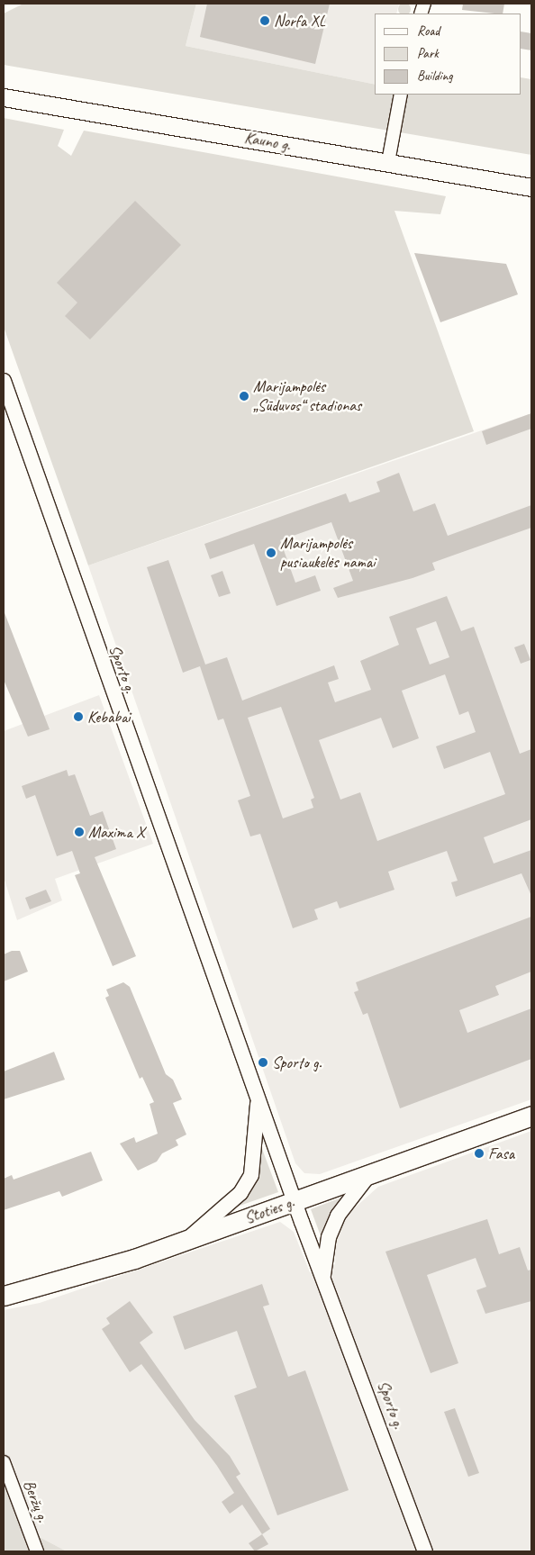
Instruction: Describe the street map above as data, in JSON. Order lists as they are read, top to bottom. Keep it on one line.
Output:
{"streets":{"main road":["Kauno g.","Stoties g."],"street":["Sporto g.","Beržų g."]},"crossings":[["Sporto g.","Stoties g."]],"places":["Norfa XL","Marijampolės „Sūduvos“ stadionas","Marijampolės pusiaukelės namai","Kebabai","Maxima X","Sporto g.","Fasa"],"legend":["Road","Park","Building"]}
